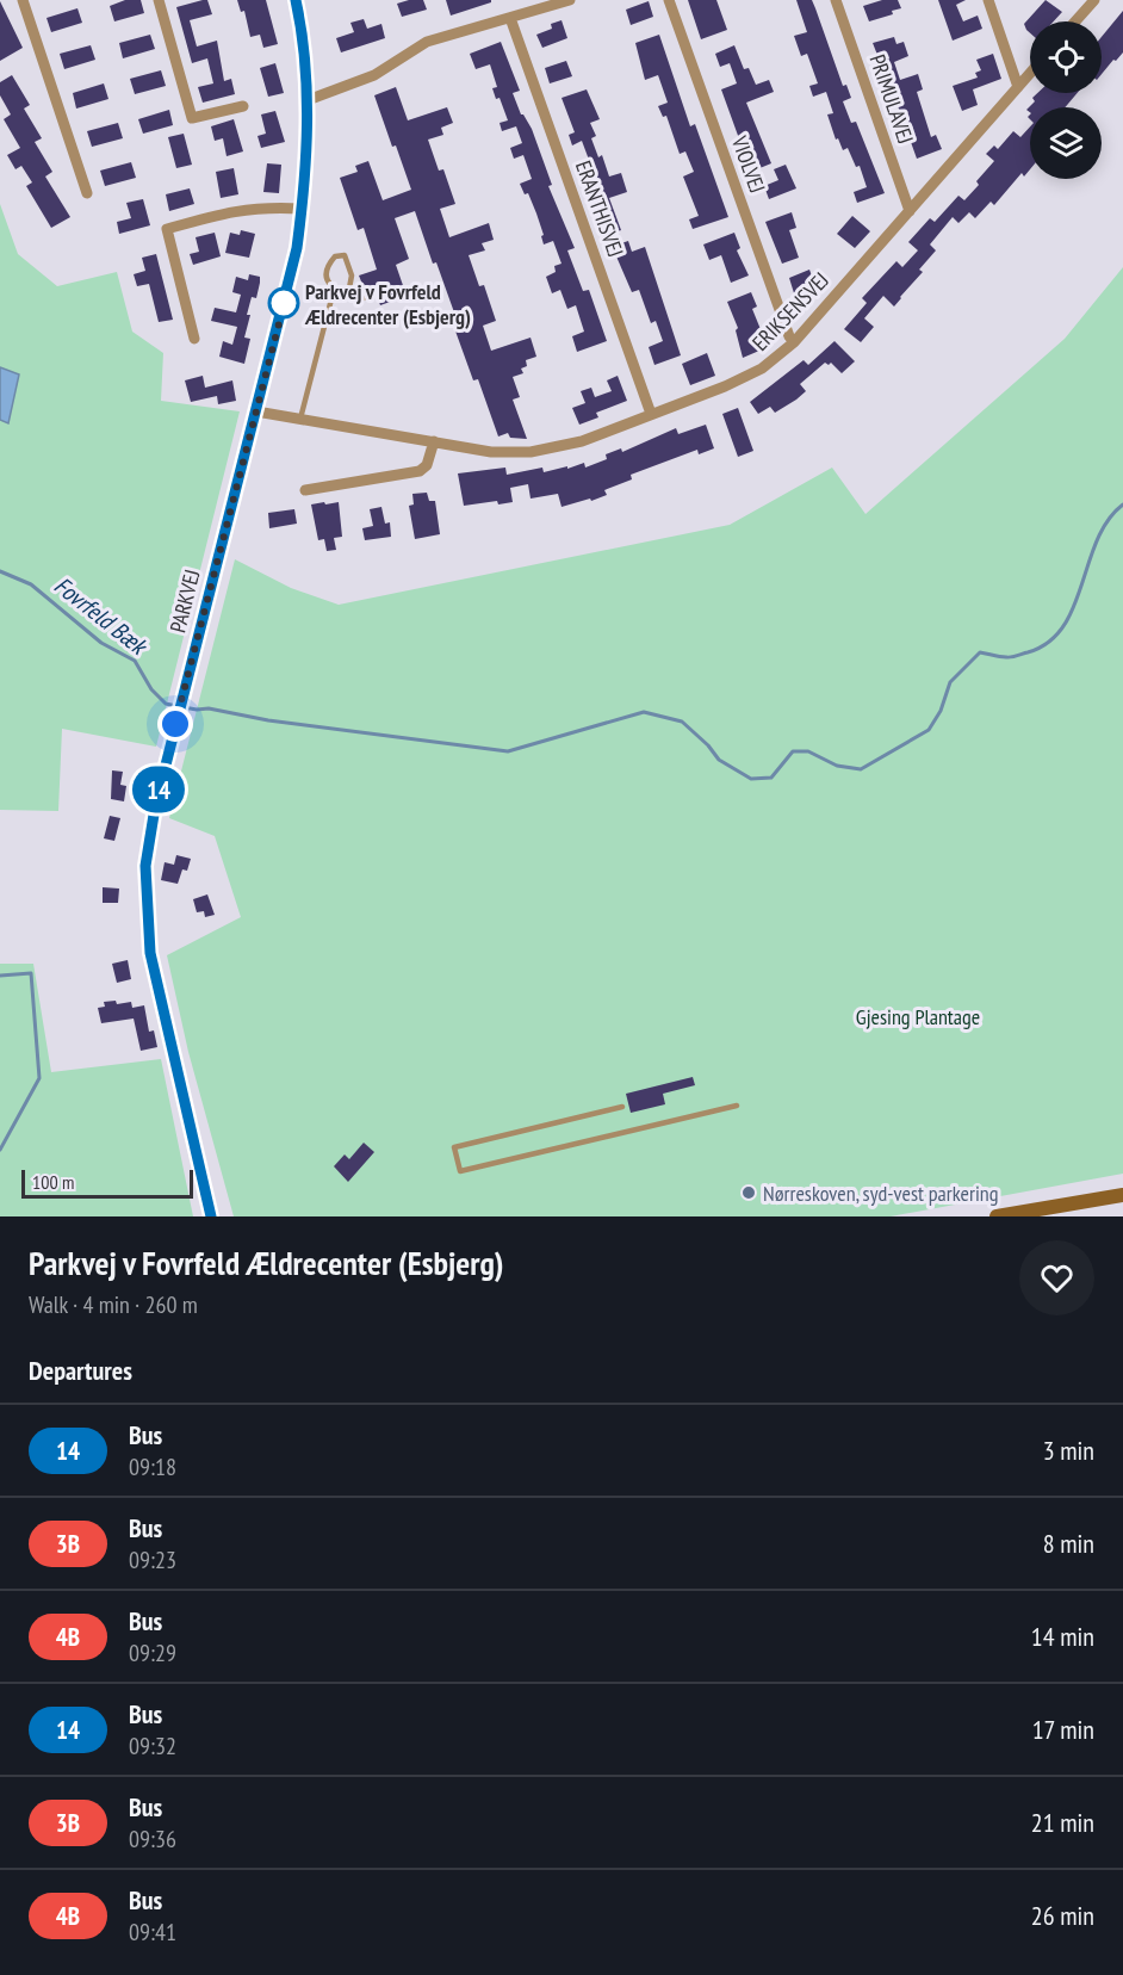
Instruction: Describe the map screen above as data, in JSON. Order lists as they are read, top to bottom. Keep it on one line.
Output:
{"streets":{"street":["PRIMULAVEJ","VIOLVEJ","ERANTHISVEJ","ERIKSENSVEJ","PARKVEJ"]},"crossings":[["PRIMULAVEJ","ERIKSENSVEJ"],["VIOLVEJ","ERIKSENSVEJ"],["ERANTHISVEJ","ERIKSENSVEJ"],["ERIKSENSVEJ","PARKVEJ"]],"water":["Fovrfeld Bæk"],"parks":["Gjesing Plantage"],"places":["Parkvej v Fovrfeld Ældrecenter (Esbjerg)","Nørreskoven, syd-vest parkering"],"lines":["bus line 14"],"scale_bar":"100 m","page":{"on_map":"14","scale":"100 m","heading":[["Parkvej v Fovrfeld Ældrecenter (Esbjerg)","Walk · 4 min · 260 m"],"Departures"],"list":[{"mark":"14","name":"Bus","note":"09:18","value":"3 min"},{"mark":"3B","name":"Bus","note":"09:23","value":"8 min"},{"mark":"4B","name":"Bus","note":"09:29","value":"14 min"},{"mark":"14","name":"Bus","note":"09:32","value":"17 min"},{"mark":"3B","name":"Bus","note":"09:36","value":"21 min"},{"mark":"4B","name":"Bus","note":"09:41","value":"26 min"}]}}
